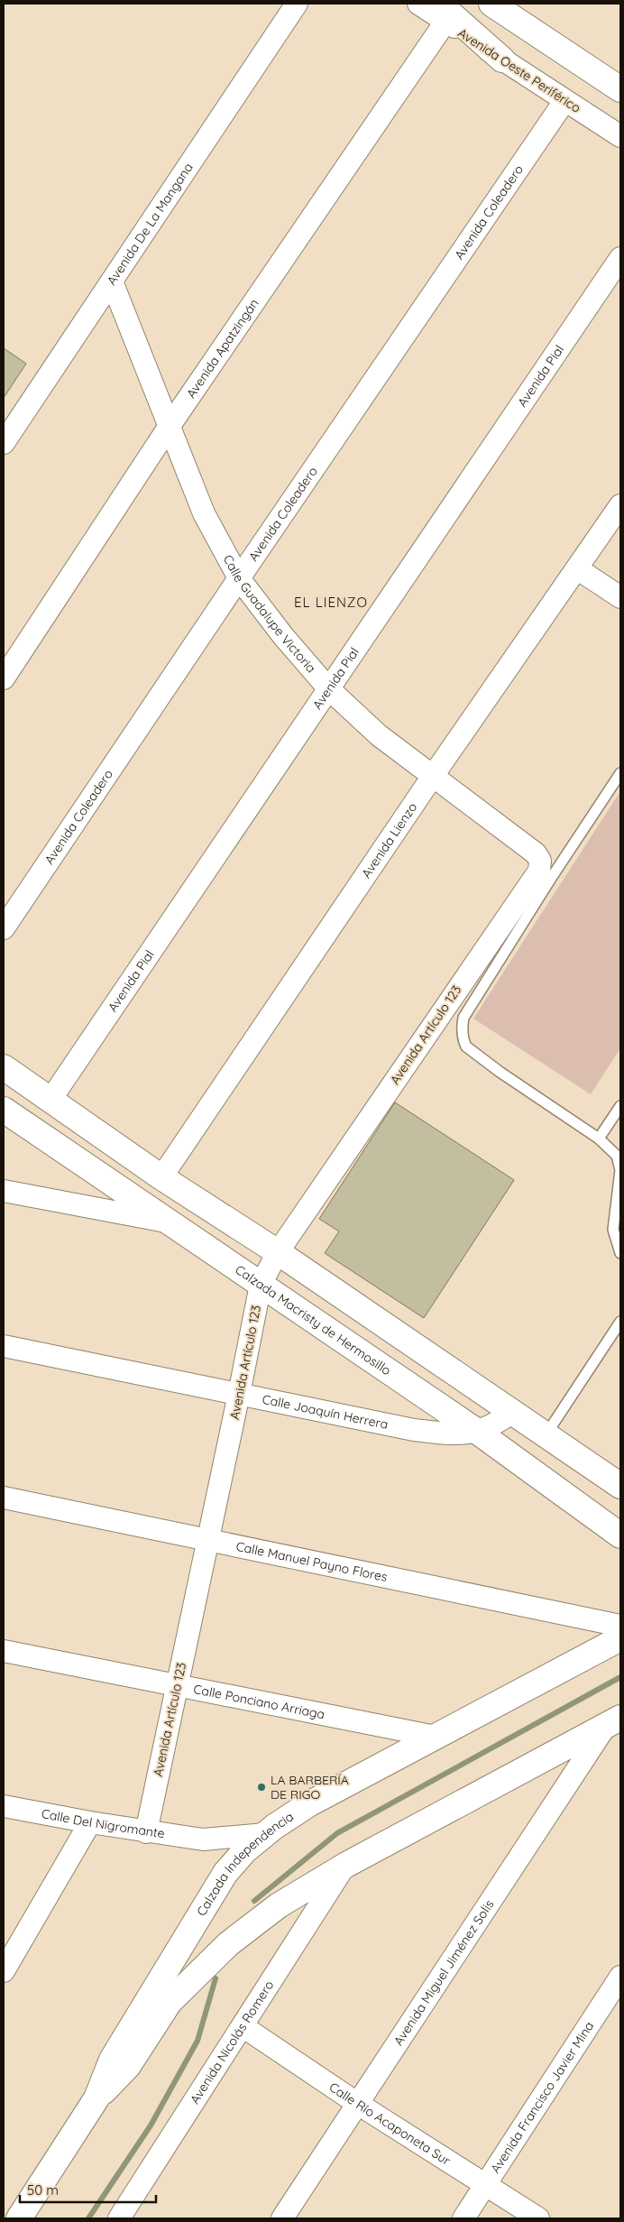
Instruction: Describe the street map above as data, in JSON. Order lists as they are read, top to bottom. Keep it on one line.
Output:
{"streets":{"main road":["Calzada Macristy de Hermosillo","Calzada Independencia"],"street":["Avenida Oeste Periférico","Avenida Coleadero","Avenida De La Mangana","Avenida Apatzingán","Avenida Pial","Calle Guadalupe Victoria","Avenida Lienzo","Avenida Artículo 123","Calle Joaquín Herrera","Calle Manuel Payno Flores","Calle Ponciano Arriaga","Calle Del Nigromante","Avenida Miguel Jiménez Solis","Avenida Nicolás Romero","Avenida Francisco Javier Mina","Calle Río Acaponeta Sur"]},"crossings":[["Avenida Oeste Periférico","Avenida Coleadero"],["Avenida Oeste Periférico","Avenida Apatzingán"],["Avenida Coleadero","Calle Guadalupe Victoria"],["Avenida De La Mangana","Calle Guadalupe Victoria"],["Avenida Apatzingán","Calle Guadalupe Victoria"],["Avenida Pial","Calle Guadalupe Victoria"],["Calle Guadalupe Victoria","Avenida Lienzo"],["Calle Guadalupe Victoria","Avenida Artículo 123"],["Avenida Artículo 123","Calzada Macristy de Hermosillo"],["Avenida Artículo 123","Calle Joaquín Herrera"],["Avenida Artículo 123","Calle Manuel Payno Flores"],["Avenida Artículo 123","Calle Ponciano Arriaga"],["Avenida Artículo 123","Calle Del Nigromante"],["Calzada Macristy de Hermosillo","Calle Joaquín Herrera"],["Calle Ponciano Arriaga","Calzada Independencia"],["Calle Del Nigromante","Calzada Independencia"],["Calzada Independencia","Avenida Miguel Jiménez Solis"],["Calzada Independencia","Avenida Nicolás Romero"],["Avenida Miguel Jiménez Solis","Calle Río Acaponeta Sur"],["Avenida Nicolás Romero","Calle Río Acaponeta Sur"],["Avenida Francisco Javier Mina","Calle Río Acaponeta Sur"]],"districts":["EL LIENZO"],"places":["LA BARBERÍA DE RIGO"],"scale_bar":"50 m"}
